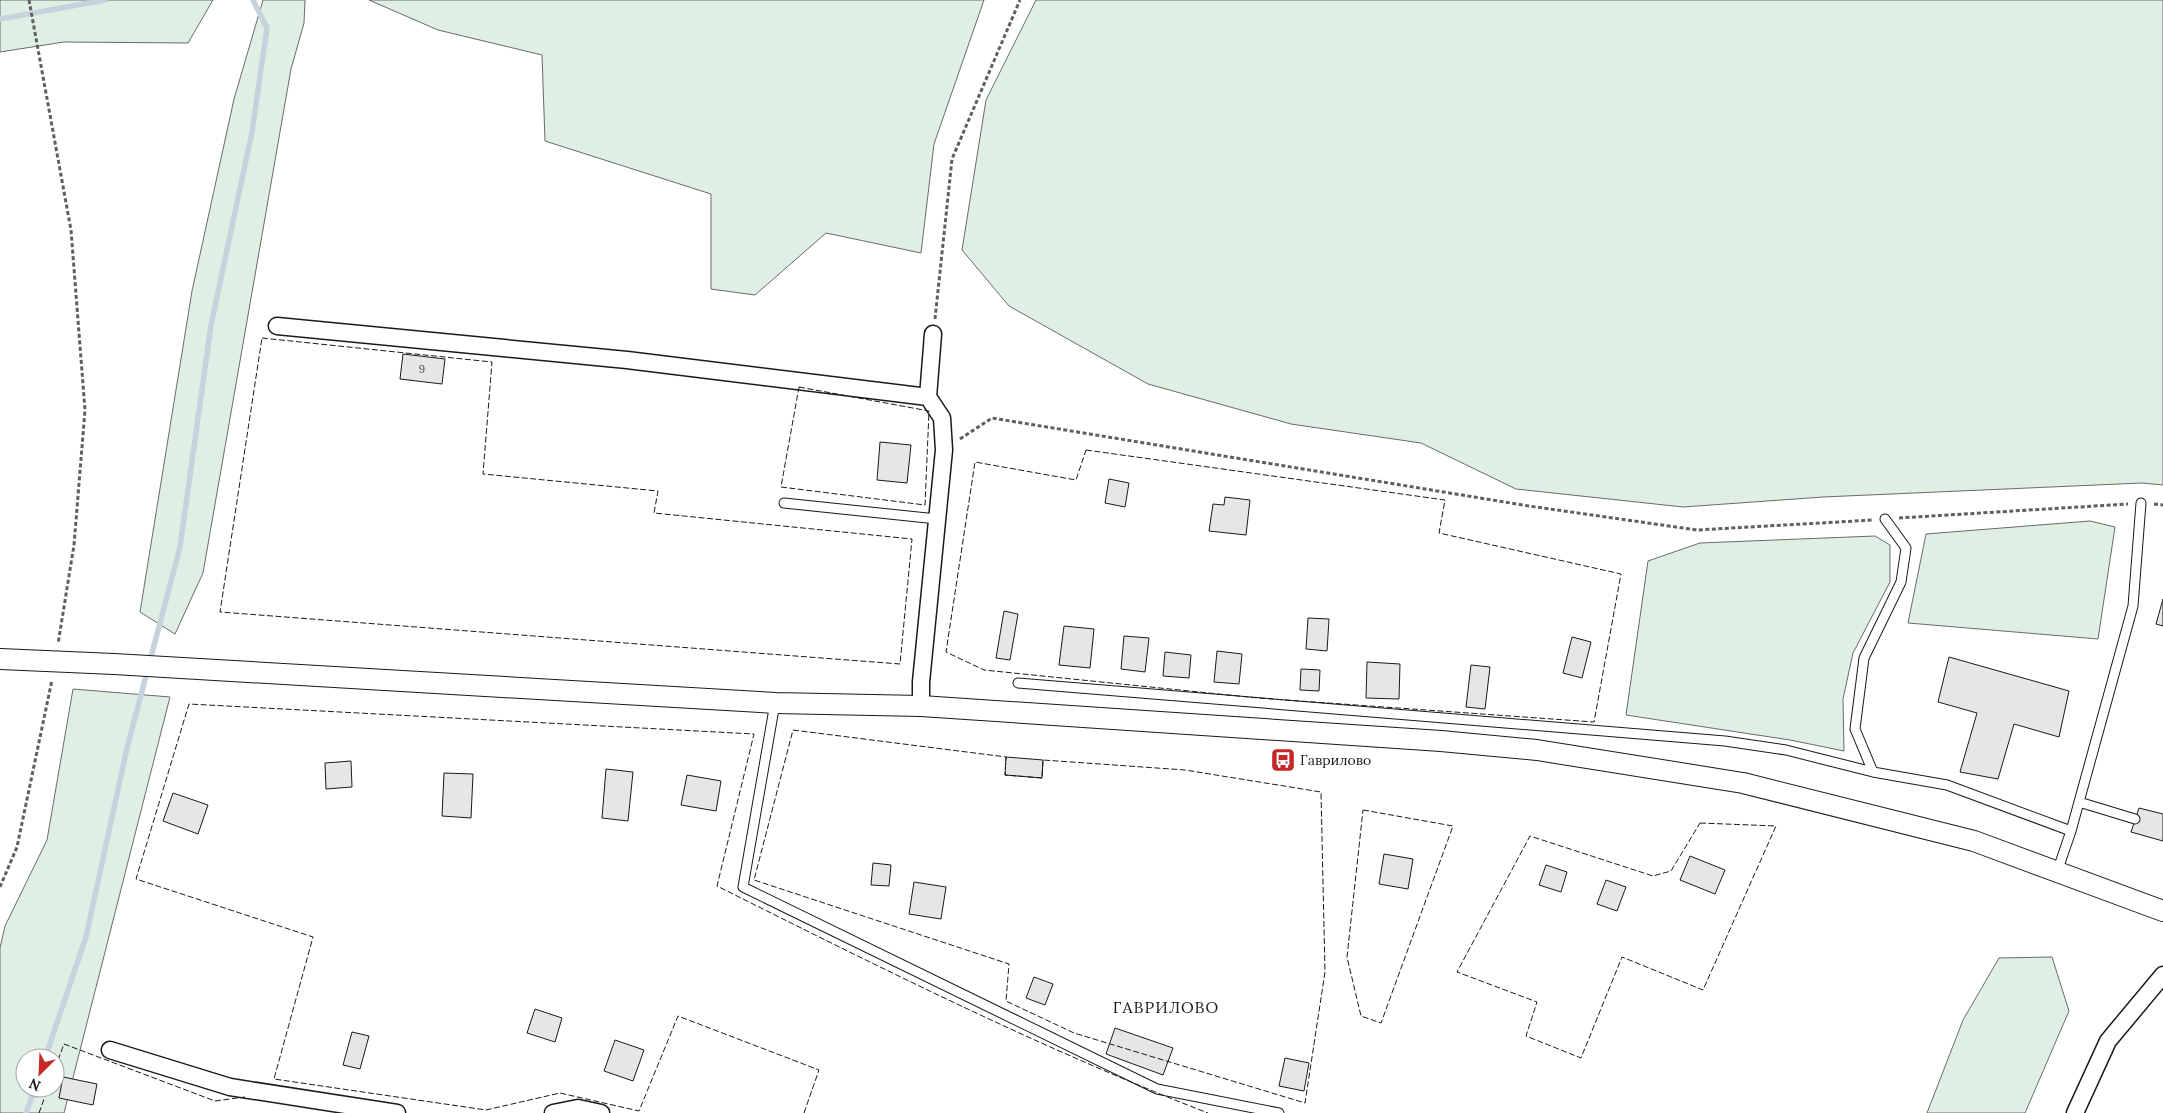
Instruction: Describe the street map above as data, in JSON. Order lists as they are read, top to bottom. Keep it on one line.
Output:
{"districts":["ГАВРИЛОВО"],"places":{"bus stop":["Гаврилово"]},"house_numbers":["9"],"north":"bottom left"}
